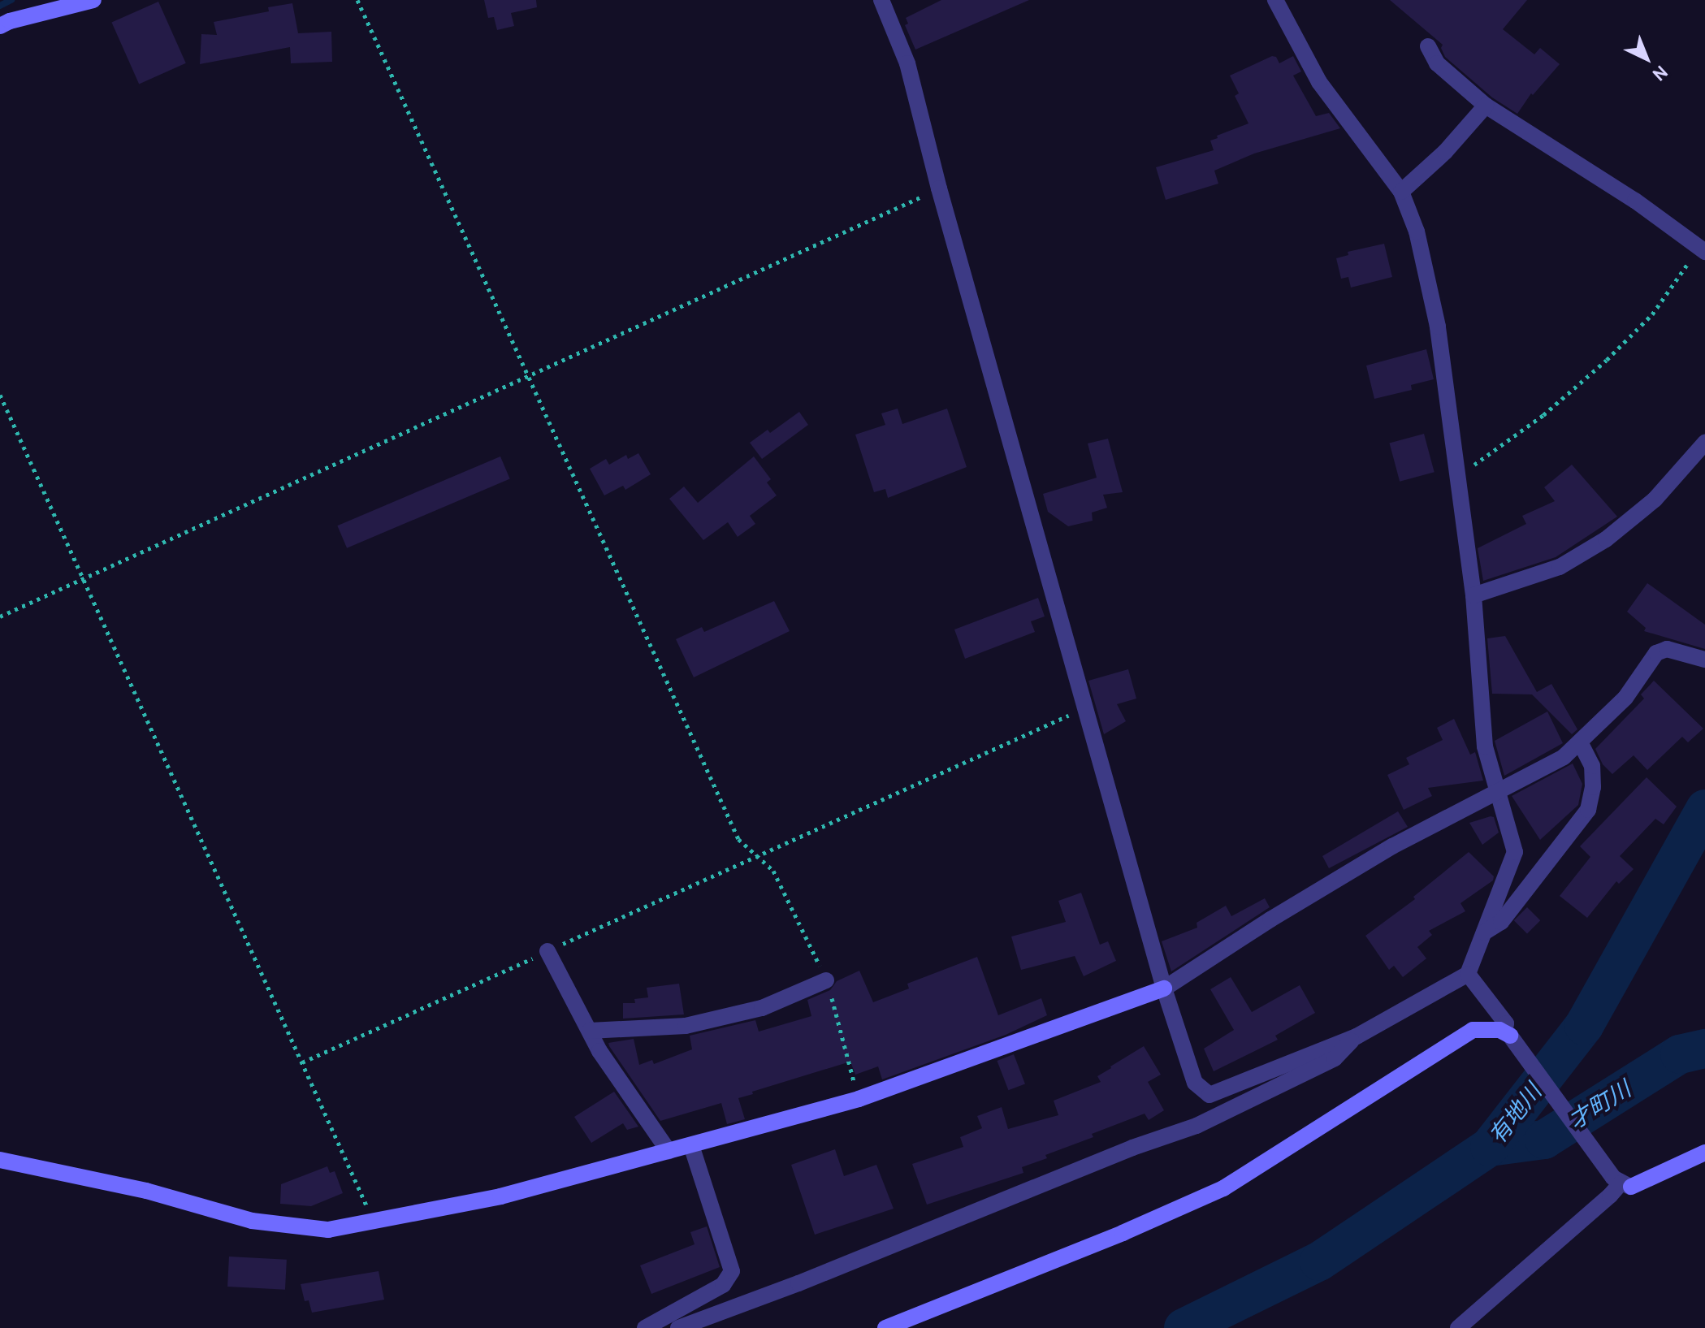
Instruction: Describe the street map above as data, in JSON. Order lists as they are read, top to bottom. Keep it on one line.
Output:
{"water":["才町川","有地川"],"north":"bottom right"}
